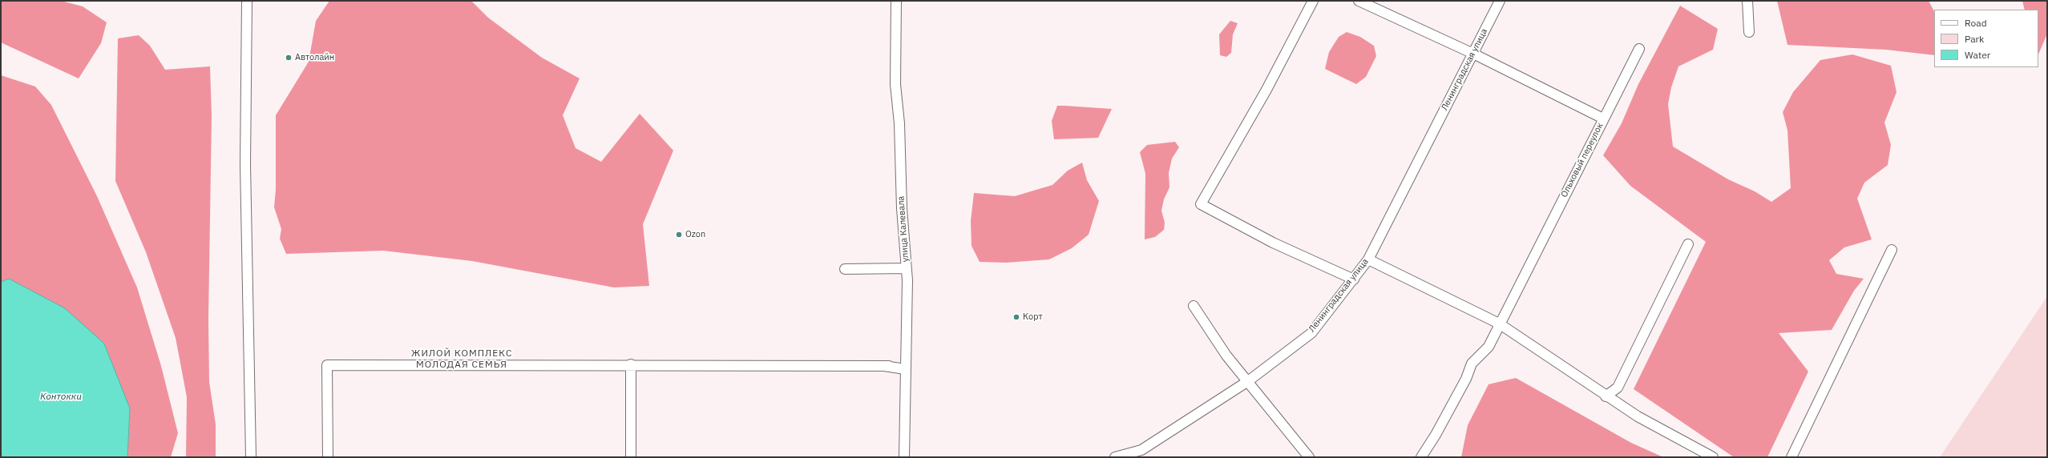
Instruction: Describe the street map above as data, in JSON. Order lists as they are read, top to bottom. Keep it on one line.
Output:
{"streets":{"street":["Ленинградская улица","Ольховый переулок","улица Калевала"]},"districts":["ЖИЛОЙ КОМПЛЕКС МОЛОДАЯ СЕМЬЯ"],"water":["Контокки"],"places":["Автолайн","Ozon","Корт"],"legend":["Road","Park","Water"]}
